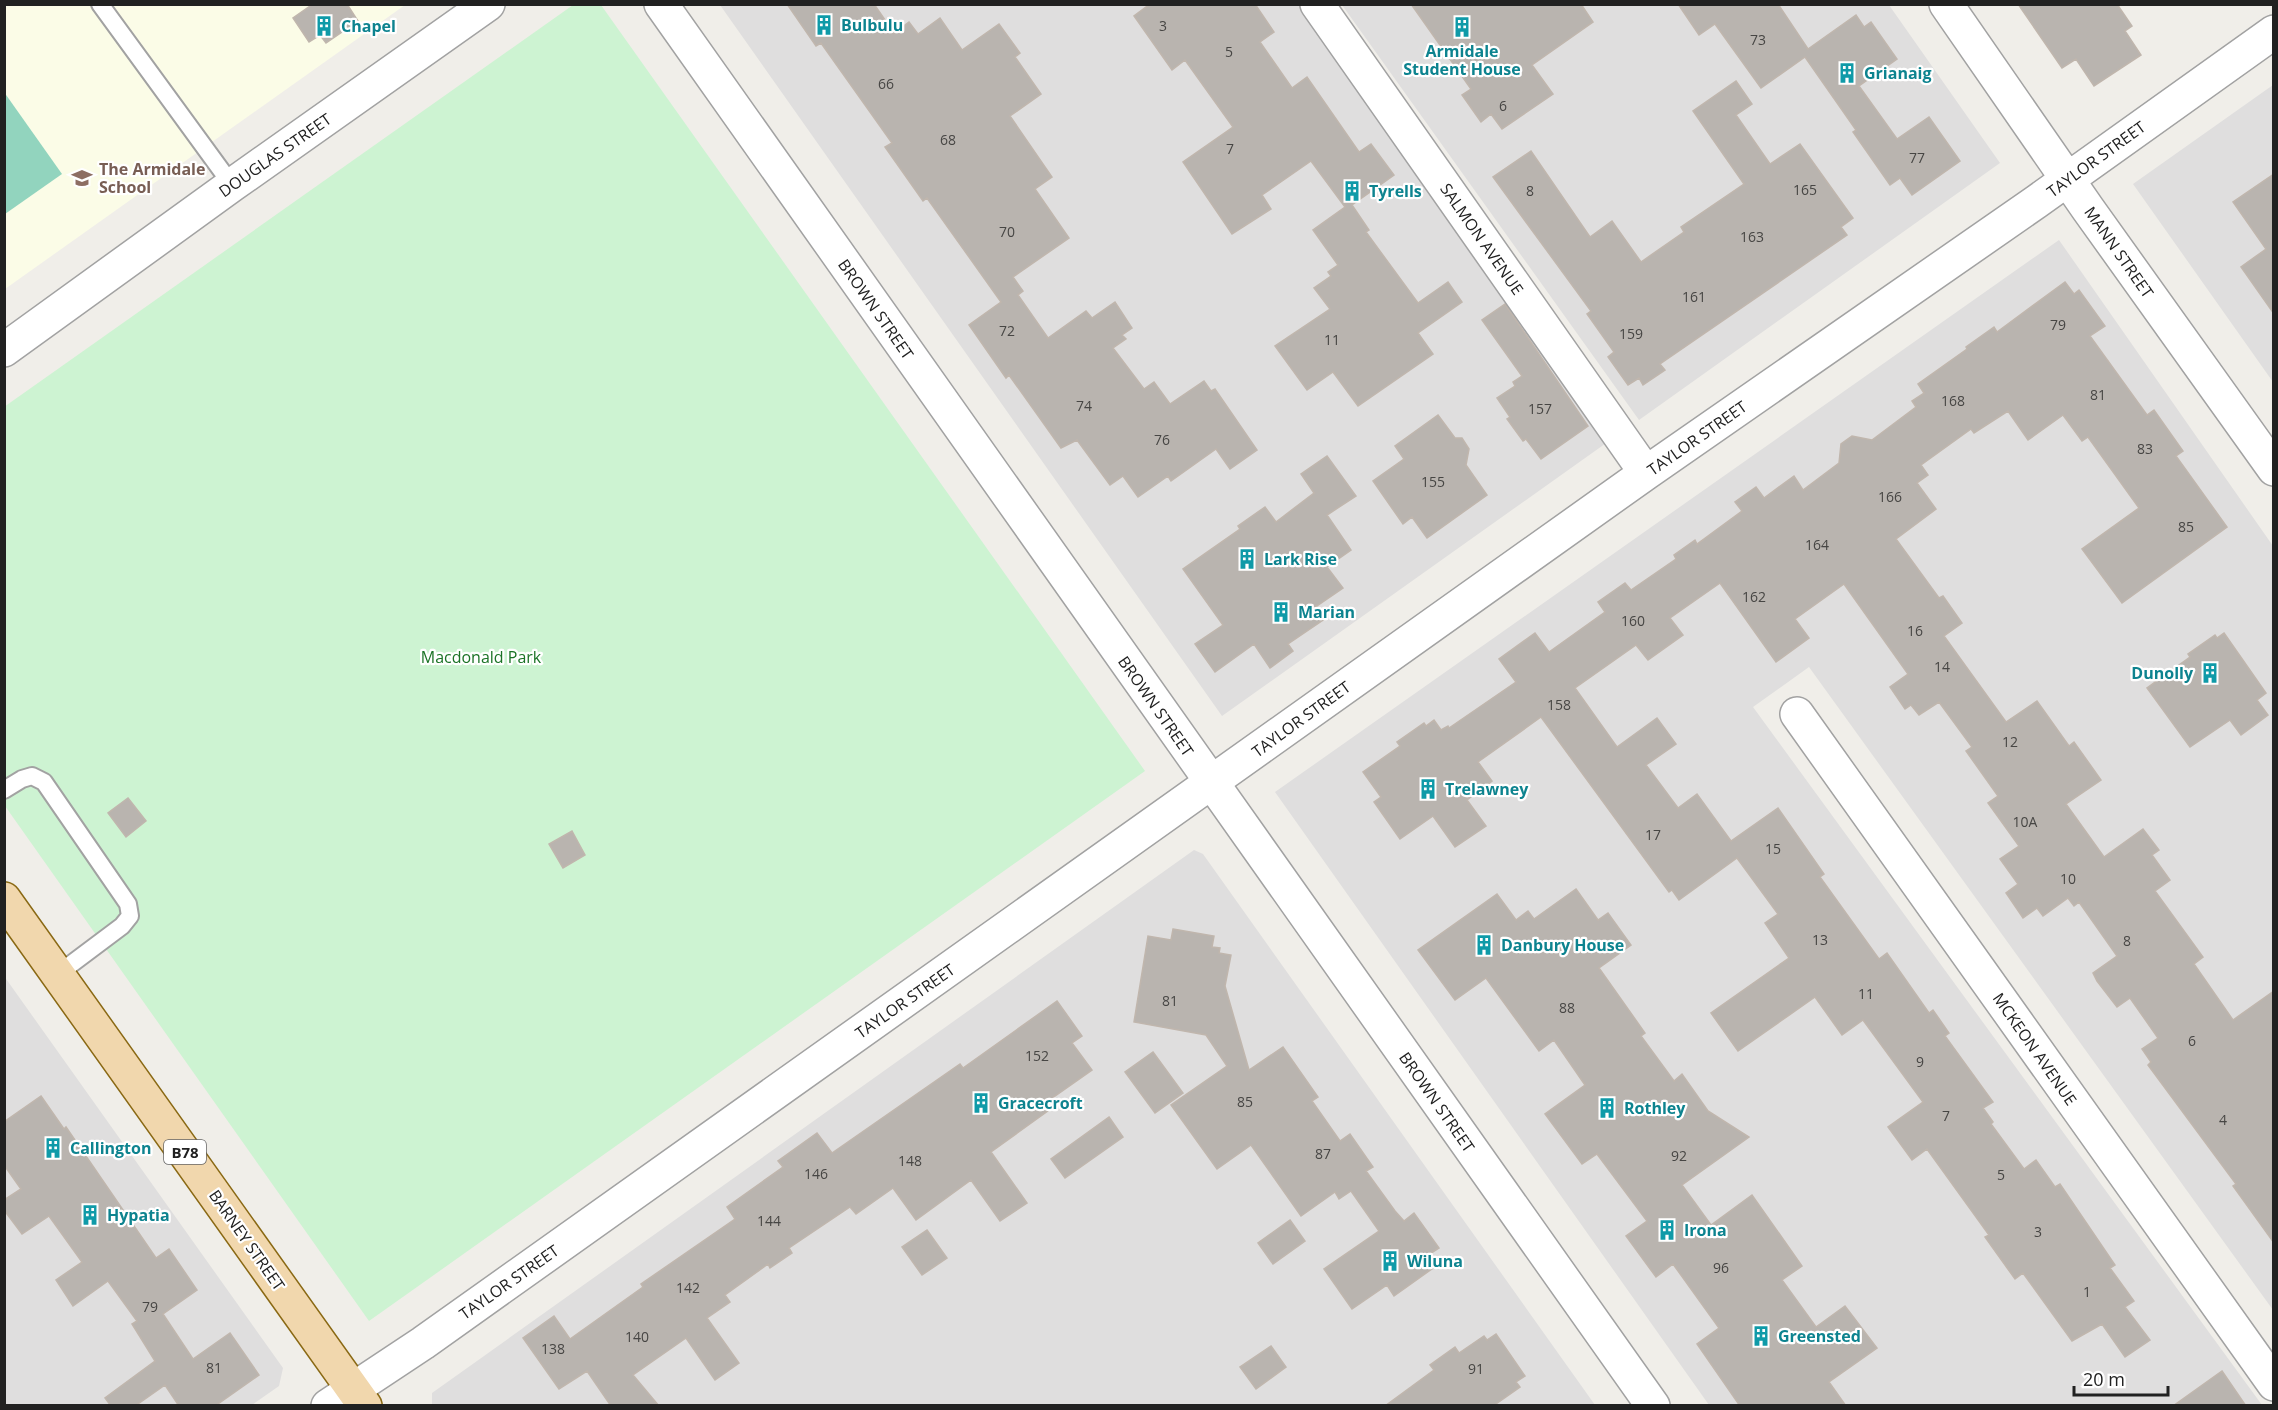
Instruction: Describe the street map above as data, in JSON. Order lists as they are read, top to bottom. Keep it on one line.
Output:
{"streets":{"main road":["B78","BARNEY STREET"],"street":["DOUGLAS STREET","TAYLOR STREET","SALMON AVENUE","MANN STREET","BROWN STREET","MCKEON AVENUE"]},"crossings":[["TAYLOR STREET","SALMON AVENUE"],["TAYLOR STREET","MANN STREET"],["TAYLOR STREET","BROWN STREET"],["TAYLOR STREET","BARNEY STREET"]],"parks":["Macdonald Park"],"places":{"building":["Bulbulu","Chapel","Armidale Student House","Grianaig","Tyrells","Lark Rise","Marian","Dunolly","Trelawney","Danbury House","Gracecroft","Rothley","Callington","Hypatia","Irona","Wiluna","Greensted"],"school or university":["The Armidale School"]},"house_numbers":["3","73","5","66","6","68","7","77","165","8","70","163","161","79","72","159","11","81","168","74","157","76","83","155","166","85","164","162","160","16","14","158","12","10A","17","15","10","13","8","11","81","88","6","152","9","85","7","4","87","92","148","146","5","144","3","96","142","1","79","140","138","81","91"],"scale_bar":"20 m"}
